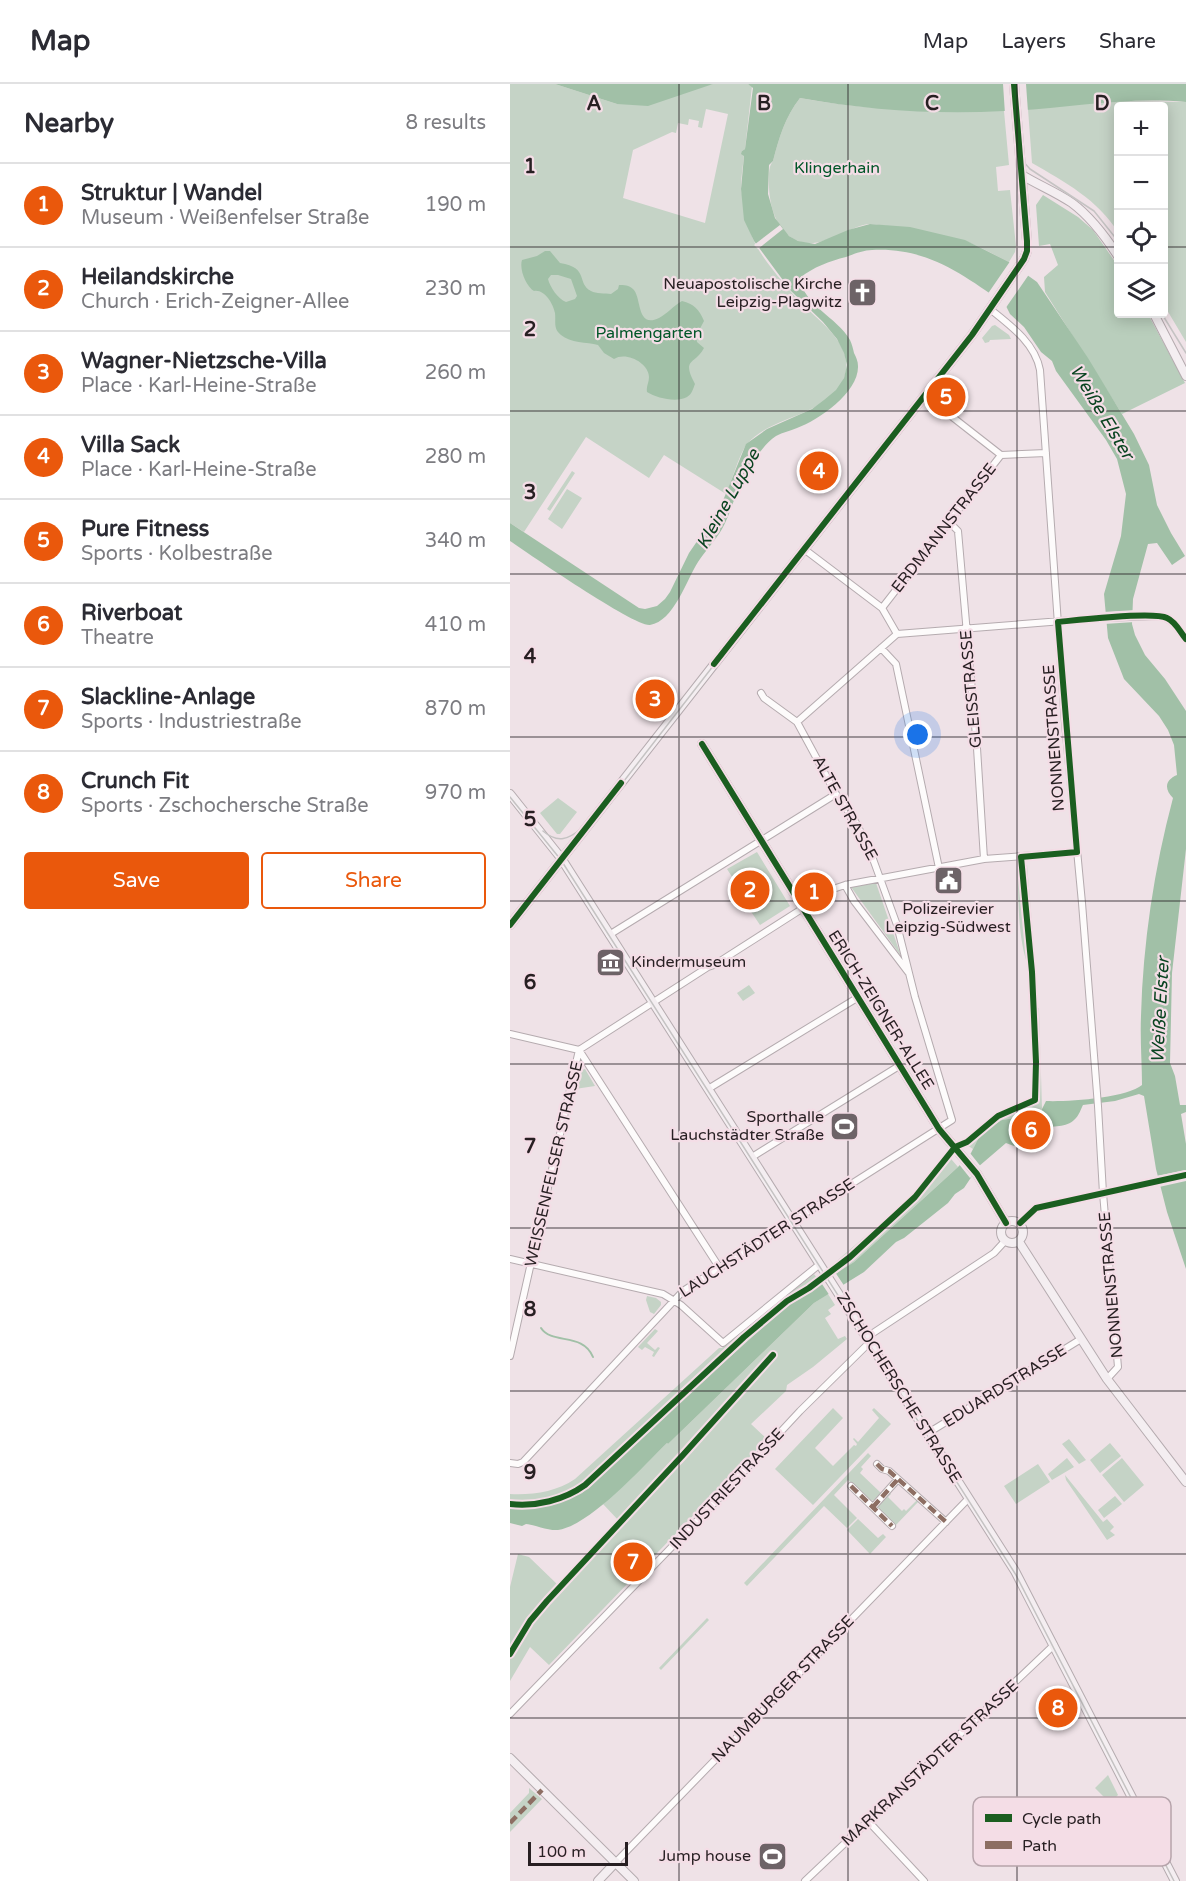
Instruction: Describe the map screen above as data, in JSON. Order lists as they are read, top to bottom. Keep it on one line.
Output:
{"streets":{"main road":["ERICH-ZEIGNER-ALLEE","ZSCHOCHERSCHE STRASSE","NAUMBURGER STRASSE"],"street":["ERDMANNSTRASSE","GLEISSTRASSE","NONNENSTRASSE","ALTE STRASSE","WEISSENFELSER STRASSE","LAUCHSTÄDTER STRASSE","EDUARDSTRASSE","INDUSTRIESTRASSE","MARKRANSTÄDTER STRASSE"]},"crossings":[["ERDMANNSTRASSE","GLEISSTRASSE"],["ERDMANNSTRASSE","NONNENSTRASSE"],["GLEISSTRASSE","WEISSENFELSER STRASSE"],["NONNENSTRASSE","WEISSENFELSER STRASSE"],["ALTE STRASSE","ERICH-ZEIGNER-ALLEE"],["ALTE STRASSE","WEISSENFELSER STRASSE"],["ALTE STRASSE","LAUCHSTÄDTER STRASSE"],["ERICH-ZEIGNER-ALLEE","WEISSENFELSER STRASSE"],["ERICH-ZEIGNER-ALLEE","LAUCHSTÄDTER STRASSE"],["ERICH-ZEIGNER-ALLEE","INDUSTRIESTRASSE"],["WEISSENFELSER STRASSE","ZSCHOCHERSCHE STRASSE"],["LAUCHSTÄDTER STRASSE","ZSCHOCHERSCHE STRASSE"],["EDUARDSTRASSE","ZSCHOCHERSCHE STRASSE"],["ZSCHOCHERSCHE STRASSE","INDUSTRIESTRASSE"],["ZSCHOCHERSCHE STRASSE","NAUMBURGER STRASSE"],["ZSCHOCHERSCHE STRASSE","MARKRANSTÄDTER STRASSE"]],"water":["Weiße Elster","Kleine Luppe"],"parks":["Klingerhain","Palmengarten"],"places":{"church":["Neuapostolische Kirche Leipzig-Plagwitz"],"public building":["Polizeirevier Leipzig-Südwest"],"museum":["Kindermuseum"],"sports":["Sporthalle Lauchstädter Straße","Jump house"]},"legend":["Cycle path","Path"],"scale_bar":"100 m","page":{"header":"Map","nav":["Map","Layers","Share"],"heading":["Nearby","8 results"],"map_buttons":["+","−"],"list":[{"mark":"1","name":"Struktur | Wandel","note":"Museum · Weißenfelser Straße","value":"190 m"},{"mark":"2","name":"Heilandskirche","note":"Church · Erich-Zeigner-Allee","value":"230 m"},{"mark":"3","name":"Wagner-Nietzsche-Villa","note":"Place · Karl-Heine-Straße","value":"260 m"},{"mark":"4","name":"Villa Sack","note":"Place · Karl-Heine-Straße","value":"280 m"},{"mark":"5","name":"Pure Fitness","note":"Sports · Kolbestraße","value":"340 m"},{"mark":"6","name":"Riverboat","note":"Theatre","value":"410 m"},{"mark":"7","name":"Slackline-Anlage","note":"Sports · Industriestraße","value":"870 m"},{"mark":"8","name":"Crunch Fit","note":"Sports · Zschochersche Straße","value":"970 m"}],"pins":["5","4","3","2","1","6","7","8"],"buttons":["Save","Share"],"scale":"100 m"},"grid":{"columns":["A","B","C","D"],"rows":["1","2","3","4","5","6","7","8","9"]}}
